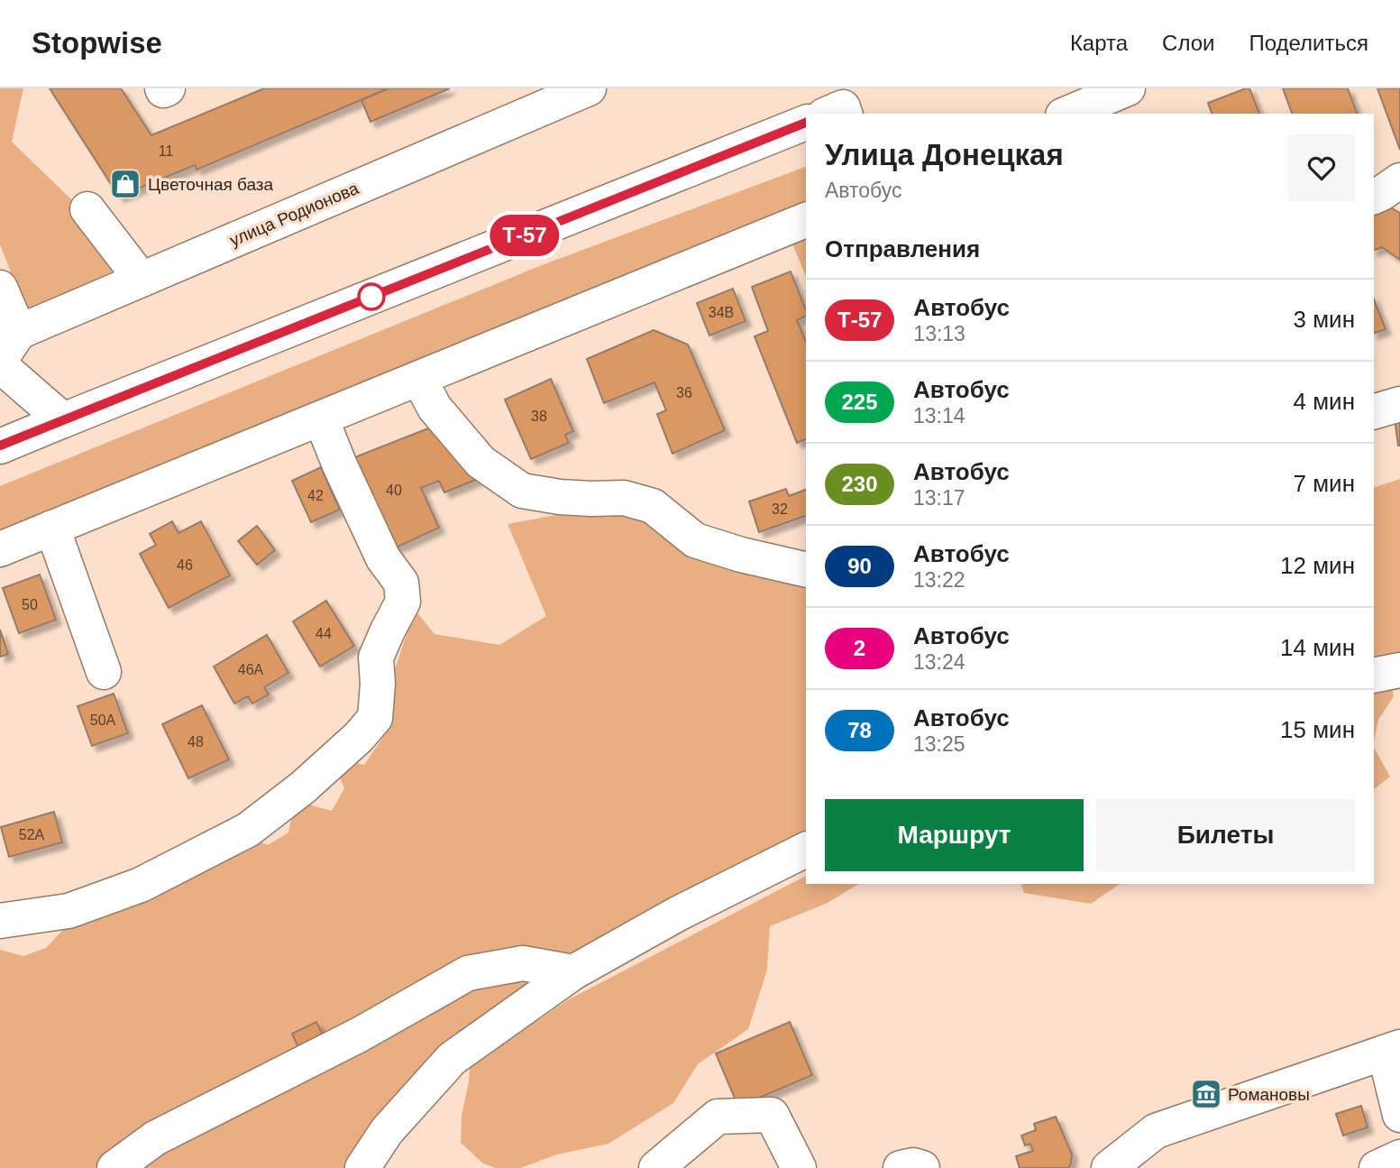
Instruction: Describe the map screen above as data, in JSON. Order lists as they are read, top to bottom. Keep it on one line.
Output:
{"streets":{"main road":["улица Родионова"]},"places":{"shop":["Цветочная база"],"museum":["Романовы"]},"lines":["bus line Т-57"],"house_numbers":["11","34В","36","38","40","42","32","46","50","44","46А","50А","48","52А"],"page":{"header":"Stopwise","nav":["Карта","Слои","Поделиться"],"on_map":"Т-57","heading":[["Улица Донецкая","Автобус"],"Отправления"],"list":[{"mark":"Т-57","name":"Автобус","note":"13:13","value":"3 мин"},{"mark":"225","name":"Автобус","note":"13:14","value":"4 мин"},{"mark":"230","name":"Автобус","note":"13:17","value":"7 мин"},{"mark":"90","name":"Автобус","note":"13:22","value":"12 мин"},{"mark":"2","name":"Автобус","note":"13:24","value":"14 мин"},{"mark":"78","name":"Автобус","note":"13:25","value":"15 мин"}],"buttons":["Маршрут","Билеты"]}}
